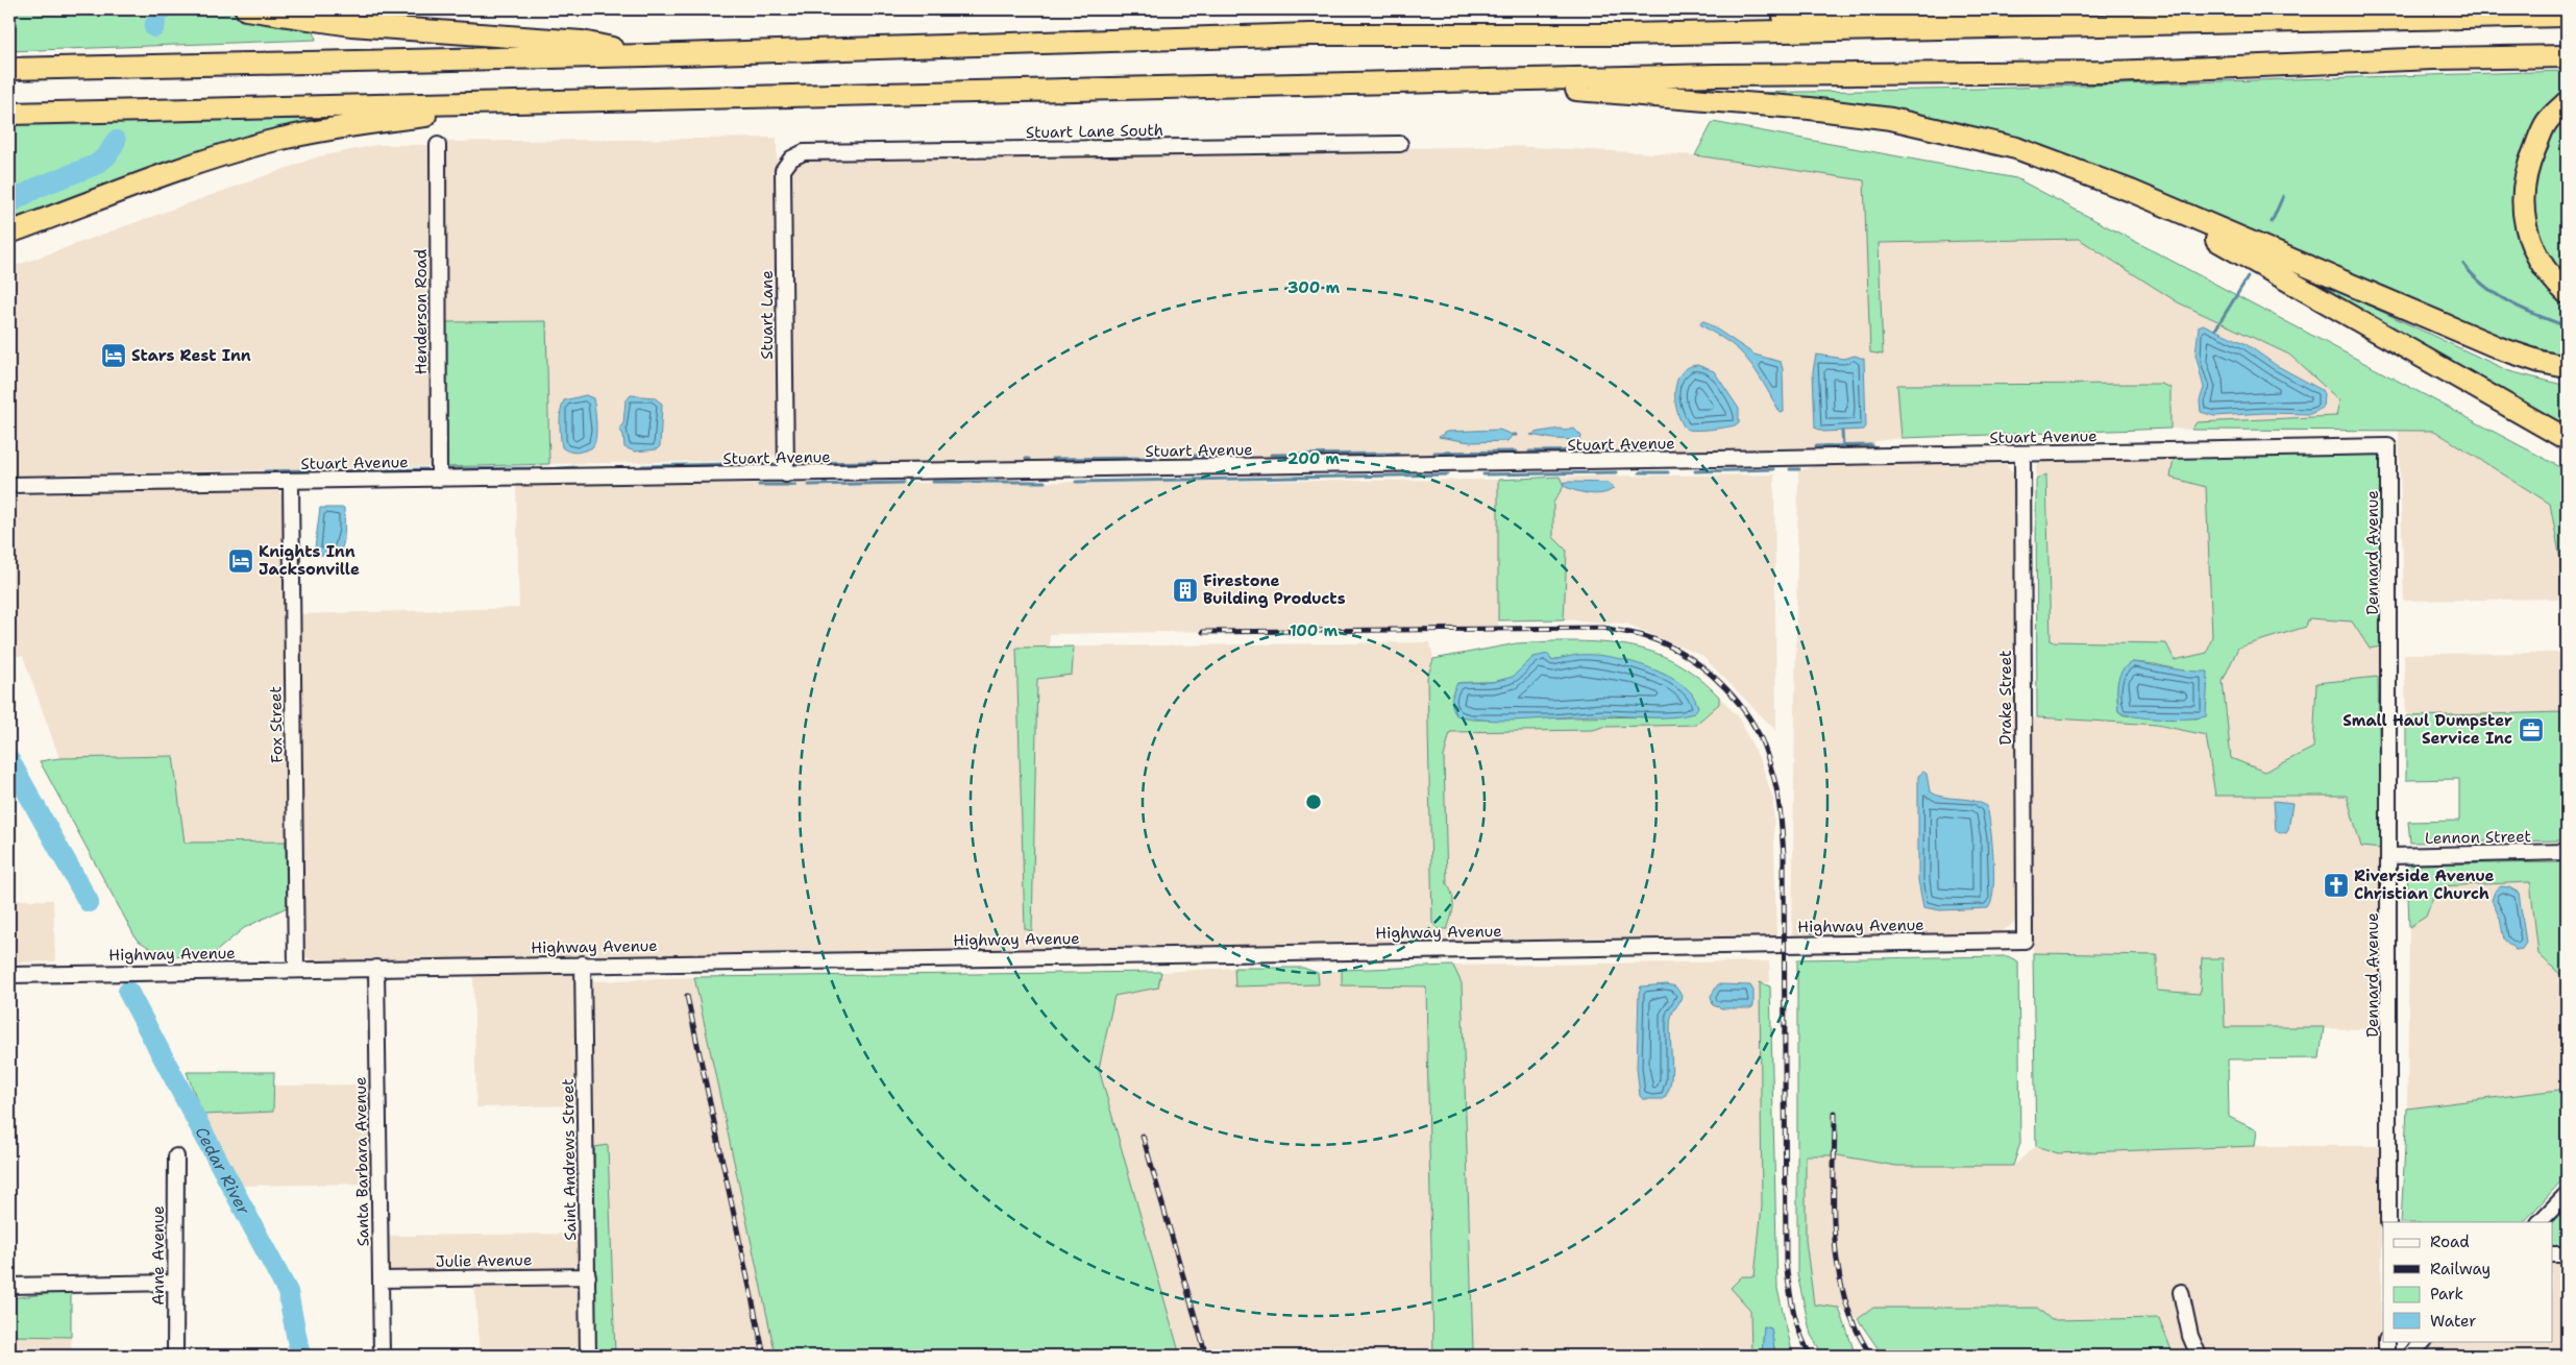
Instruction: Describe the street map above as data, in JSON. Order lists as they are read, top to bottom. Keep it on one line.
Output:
{"streets":{"street":["Stuart Lane South","Henderson Road","Stuart Lane","Stuart Avenue","Dennard Avenue","Drake Street","Fox Street","Lennon Street","Highway Avenue","Saint Andrews Street","Santa Barbara Avenue","Anne Avenue","Julie Avenue"]},"crossings":[["Stuart Lane South","Stuart Lane"],["Henderson Road","Stuart Avenue"],["Stuart Lane","Stuart Avenue"],["Stuart Avenue","Dennard Avenue"],["Stuart Avenue","Drake Street"],["Stuart Avenue","Fox Street"],["Dennard Avenue","Lennon Street"],["Drake Street","Highway Avenue"],["Fox Street","Highway Avenue"],["Highway Avenue","Saint Andrews Street"],["Highway Avenue","Santa Barbara Avenue"],["Saint Andrews Street","Julie Avenue"],["Santa Barbara Avenue","Julie Avenue"]],"water":["Cedar River"],"places":{"hotel":["Stars Rest Inn","Knights Inn Jacksonville"],"building":["Firestone Building Products"],"office":["Small Haul Dumpster Service Inc"],"church":["Riverside Avenue Christian Church"]},"legend":["Road","Railway","Park","Water"],"rings":["300 m","200 m","100 m"]}
